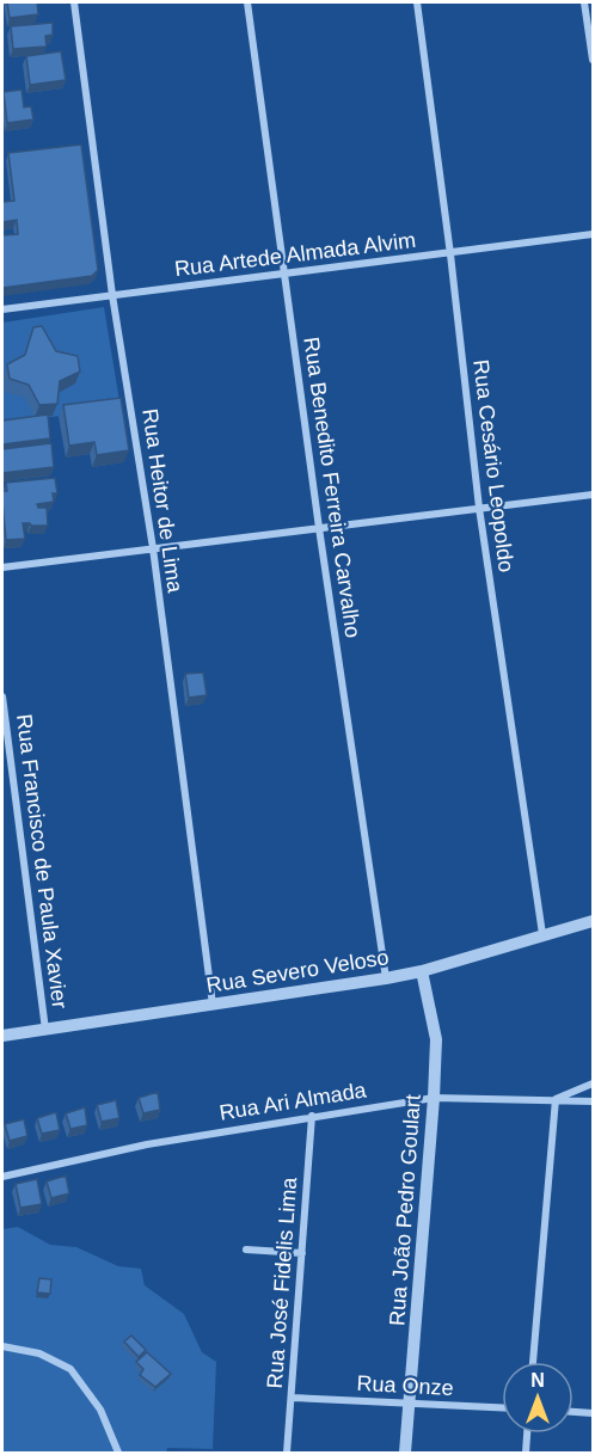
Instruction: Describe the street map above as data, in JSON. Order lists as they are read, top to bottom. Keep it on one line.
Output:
{"streets":{"street":["Rua Artede Almada Alvim","Rua Cesário Leopoldo","Rua Benedito Ferreira Carvalho","Rua Heitor de Lima","Rua Francisco de Paula Xavier","Rua Severo Veloso","Rua Ari Almada","Rua João Pedro Goulart","Rua José Fidelis Lima","Rua Onze"]},"crossings":[["Rua Artede Almada Alvim","Rua Cesário Leopoldo"],["Rua Artede Almada Alvim","Rua Benedito Ferreira Carvalho"],["Rua Artede Almada Alvim","Rua Heitor de Lima"],["Rua Cesário Leopoldo","Rua Severo Veloso"],["Rua Benedito Ferreira Carvalho","Rua Severo Veloso"],["Rua Heitor de Lima","Rua Severo Veloso"],["Rua Francisco de Paula Xavier","Rua Severo Veloso"],["Rua Severo Veloso","Rua João Pedro Goulart"],["Rua Ari Almada","Rua João Pedro Goulart"],["Rua Ari Almada","Rua José Fidelis Lima"],["Rua João Pedro Goulart","Rua Onze"],["Rua José Fidelis Lima","Rua Onze"]],"north":"top"}
